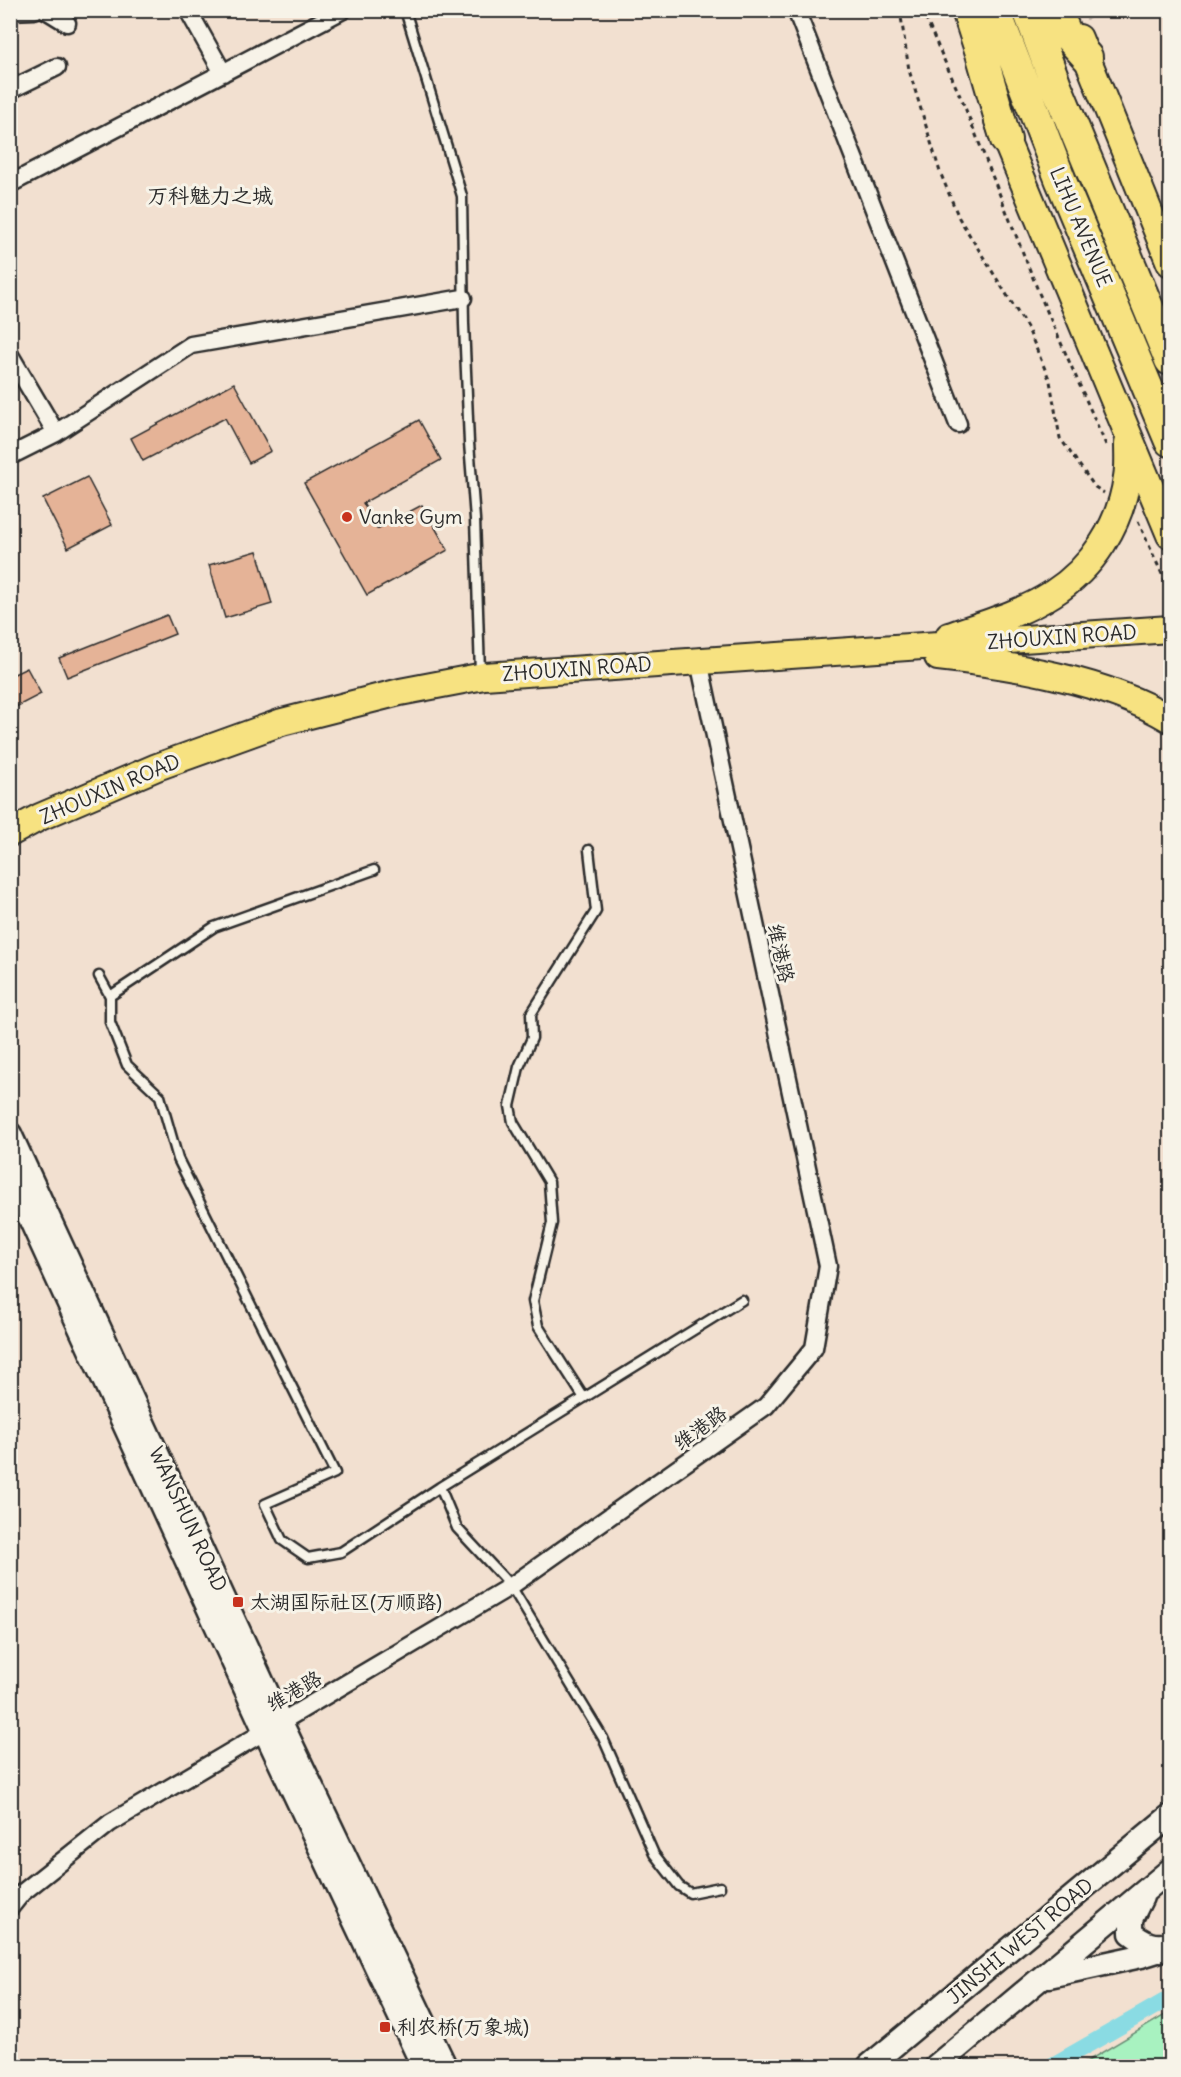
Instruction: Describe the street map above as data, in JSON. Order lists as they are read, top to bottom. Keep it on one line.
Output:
{"streets":{"highway":["LIHU AVENUE"],"main road":["ZHOUXIN ROAD"],"street":["维港路","WANSHUN ROAD","JINSHI WEST ROAD"]},"crossings":[["ZHOUXIN ROAD","维港路"],["维港路","WANSHUN ROAD"]],"districts":["万科魅力之城"],"places":{"other":["Vanke Gym"],"transit":["太湖国际社区(万顺路)","利农桥(万象城)"]}}
